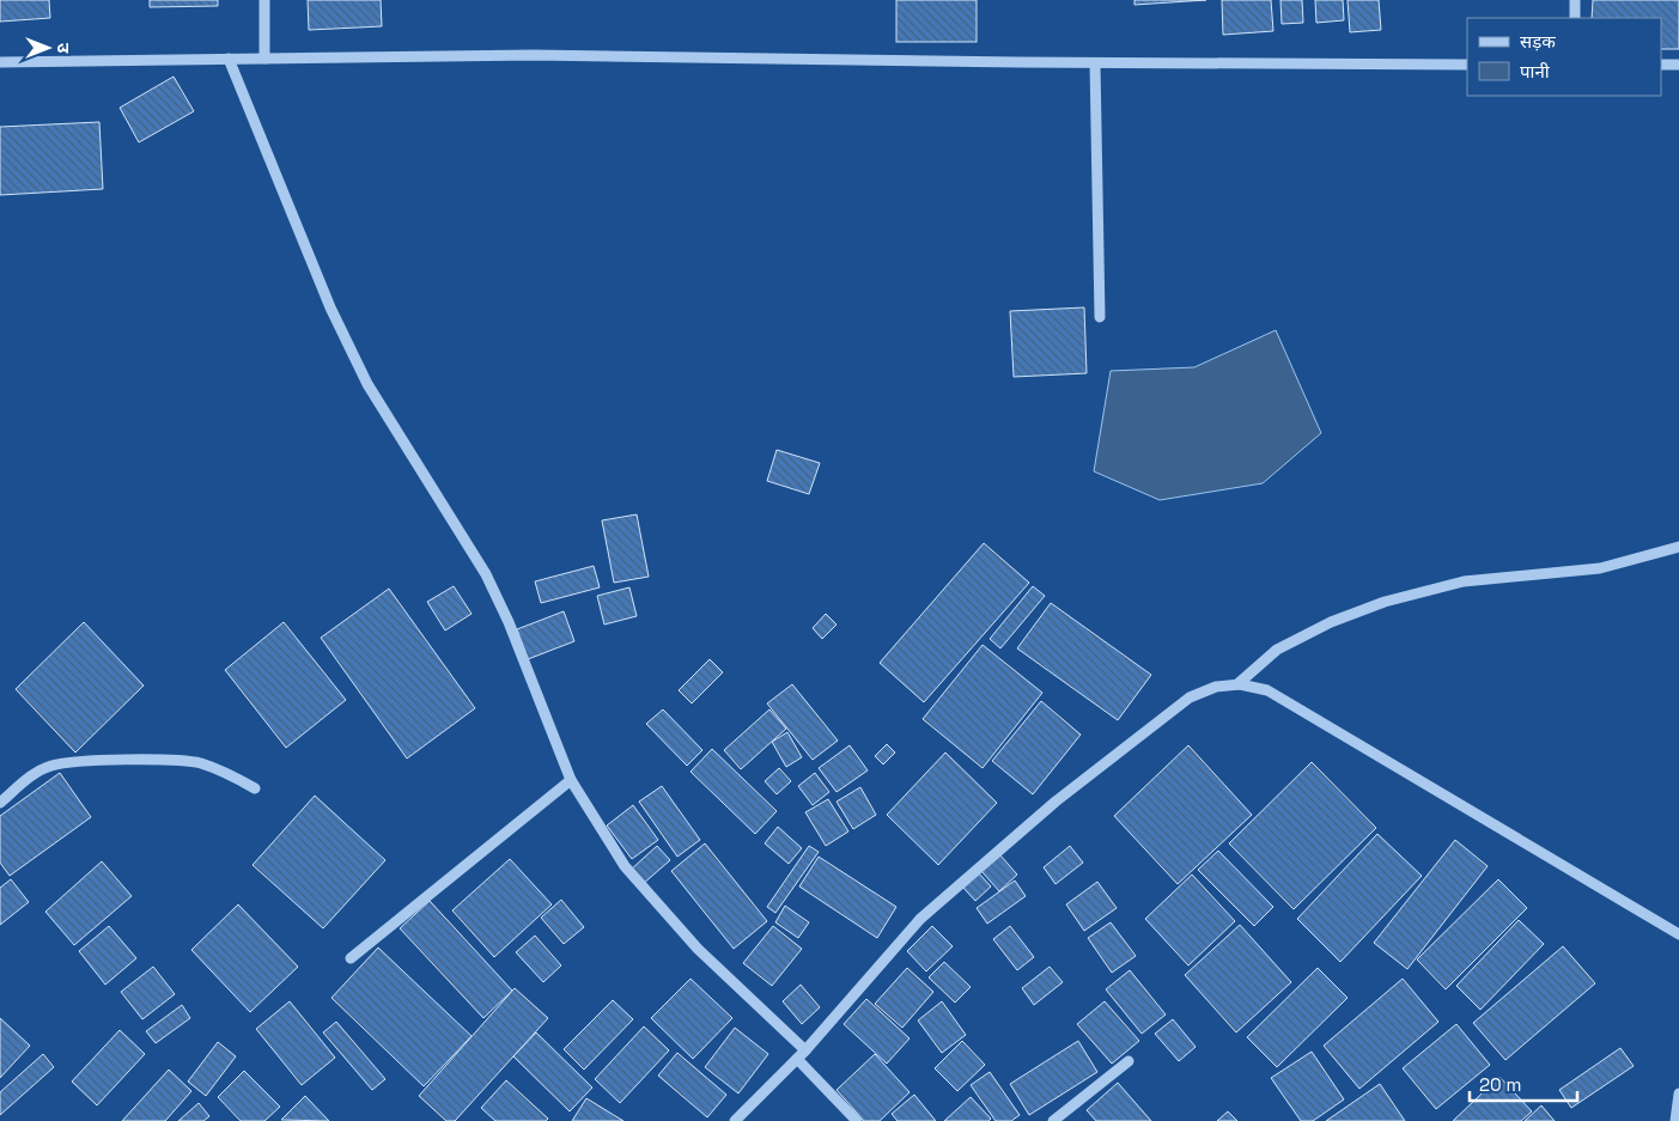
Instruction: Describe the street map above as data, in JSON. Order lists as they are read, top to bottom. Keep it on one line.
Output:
{"legend":["सड़क","पानी"],"scale_bar":"20 m","north":"right"}
